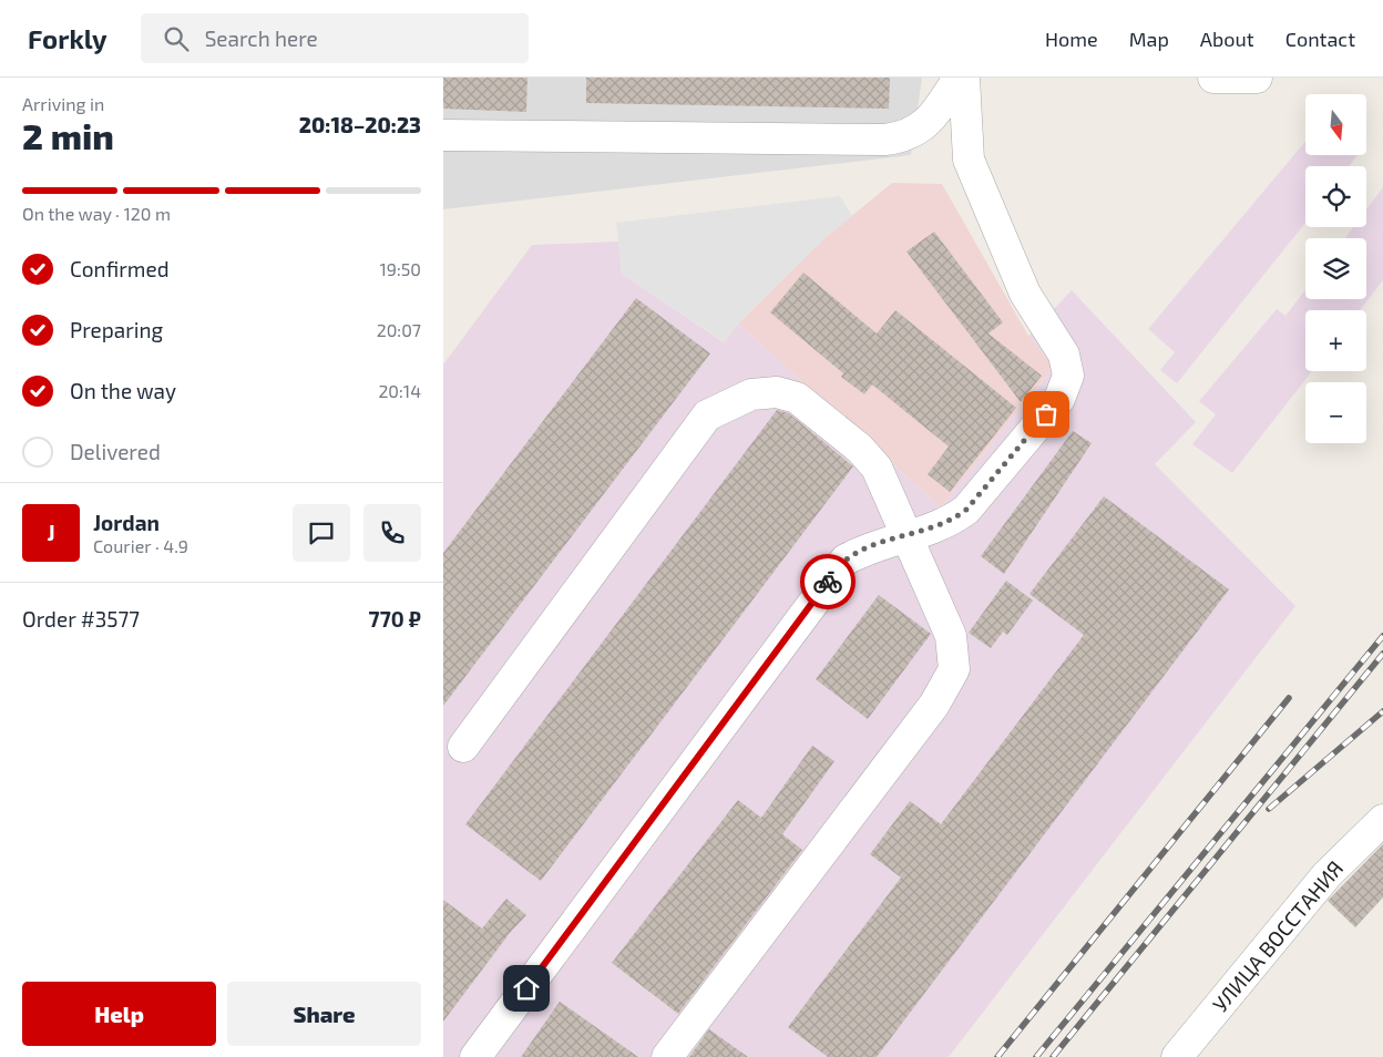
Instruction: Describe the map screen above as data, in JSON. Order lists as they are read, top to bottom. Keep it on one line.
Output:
{"streets":{"street":["УЛИЦА ВОССТАНИЯ"]},"north":"bottom","page":{"header":"Forkly","search":"Search here","nav":["Home","Map","About","Contact"],"heading":["2 min","Arriving in","20:18–20:23"],"panel":["Jordan","Courier · 4.9","Order #3577","770 ₽"],"map_buttons":["+","−"],"bar":"On the way · 120 m","list":[["Confirmed","19:50"],["Preparing","20:07"],["On the way","20:14"],"Delivered"],"round":"J","buttons":["Help","Share"]}}
